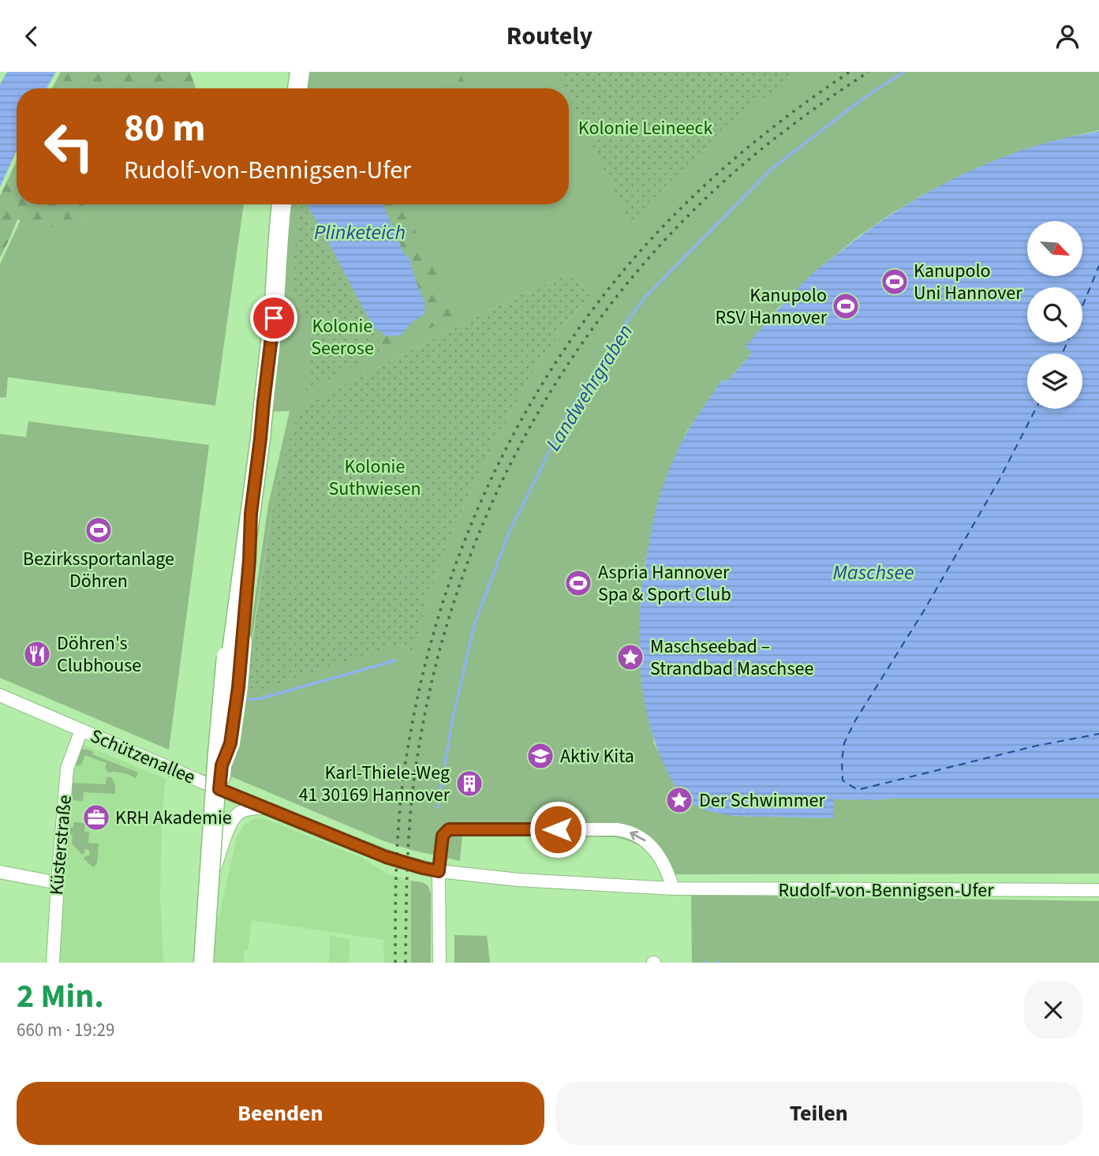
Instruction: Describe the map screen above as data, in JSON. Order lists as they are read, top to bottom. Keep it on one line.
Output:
{"streets":{"street":["Schützenallee","Küsterstraße","Rudolf-von-Bennigsen-Ufer"]},"crossings":[["Schützenallee","Küsterstraße"],["Schützenallee","Rudolf-von-Bennigsen-Ufer"]],"water":["Plinketeich","Landwehrgraben","Maschsee"],"parks":["Kolonie Leineeck","Kolonie Seerose","Kolonie Suthwiesen"],"places":{"sports":["Kanupolo Uni Hannover","Kanupolo RSV Hannover","Bezirkssportanlage Döhren","Aspria Hannover Spa & Sport Club"],"restaurant":["Döhren's Clubhouse"],"place":["Maschseebad – Strandbad Maschsee","Der Schwimmer"],"school or university":["Aktiv Kita"],"building":["Karl-Thiele-Weg 41 30169 Hannover"],"office":["KRH Akademie"]},"north":"bottom right","page":{"header":"Routely","turn":["80 m","Rudolf-von-Bennigsen-Ufer"],"heading":["2 Min.","660 m · 19:29"],"buttons":["Beenden","Teilen"]}}
